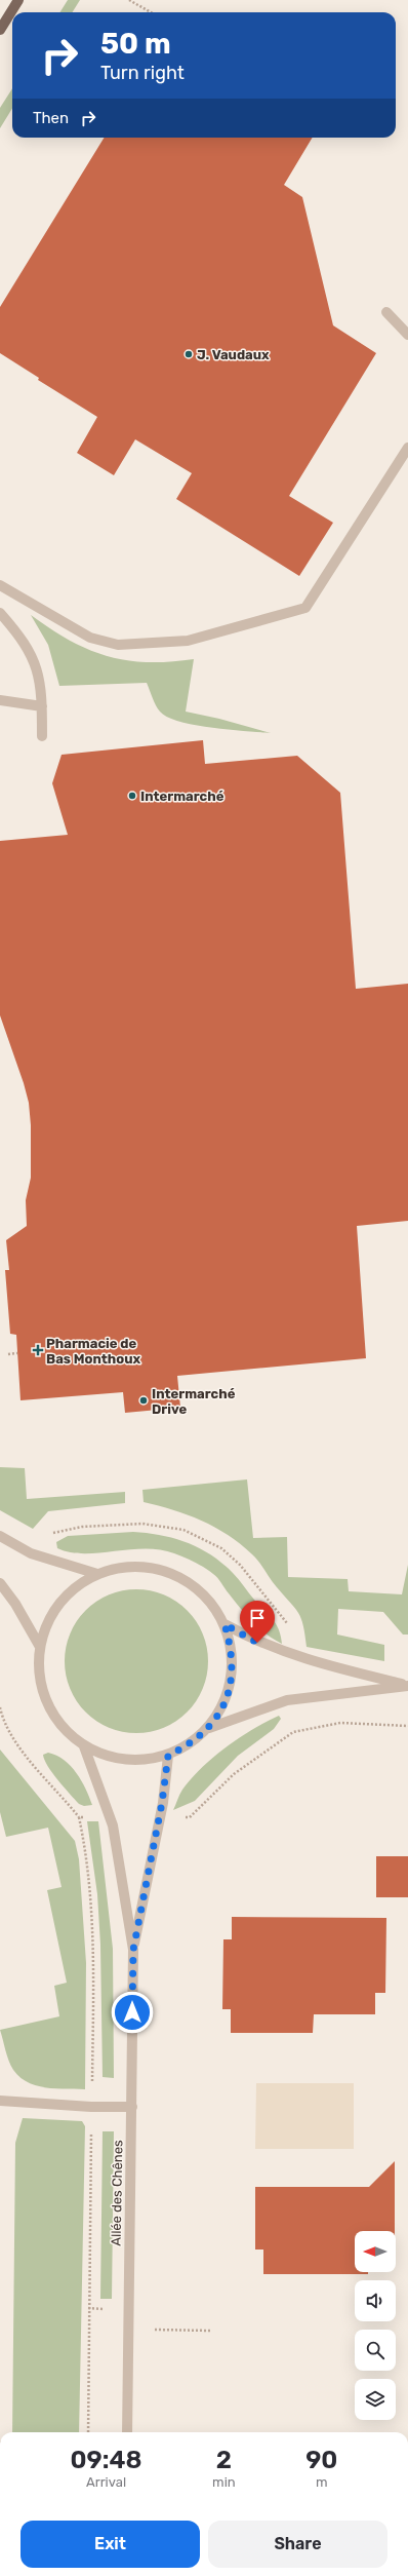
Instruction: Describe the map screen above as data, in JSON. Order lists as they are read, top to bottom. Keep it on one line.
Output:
{"streets":{"street":["Allée des Chênes"]},"places":{"other":["J. Vaudaux","Intermarché","Intermarché Drive"],"health":["Pharmacie de Bas Monthoux"]},"north":"left","page":{"turn":["50 m","Turn right"],"then":"Then","eta":["09:48","Arrival","2","min","90","m"],"buttons":["Exit","Share"]}}
